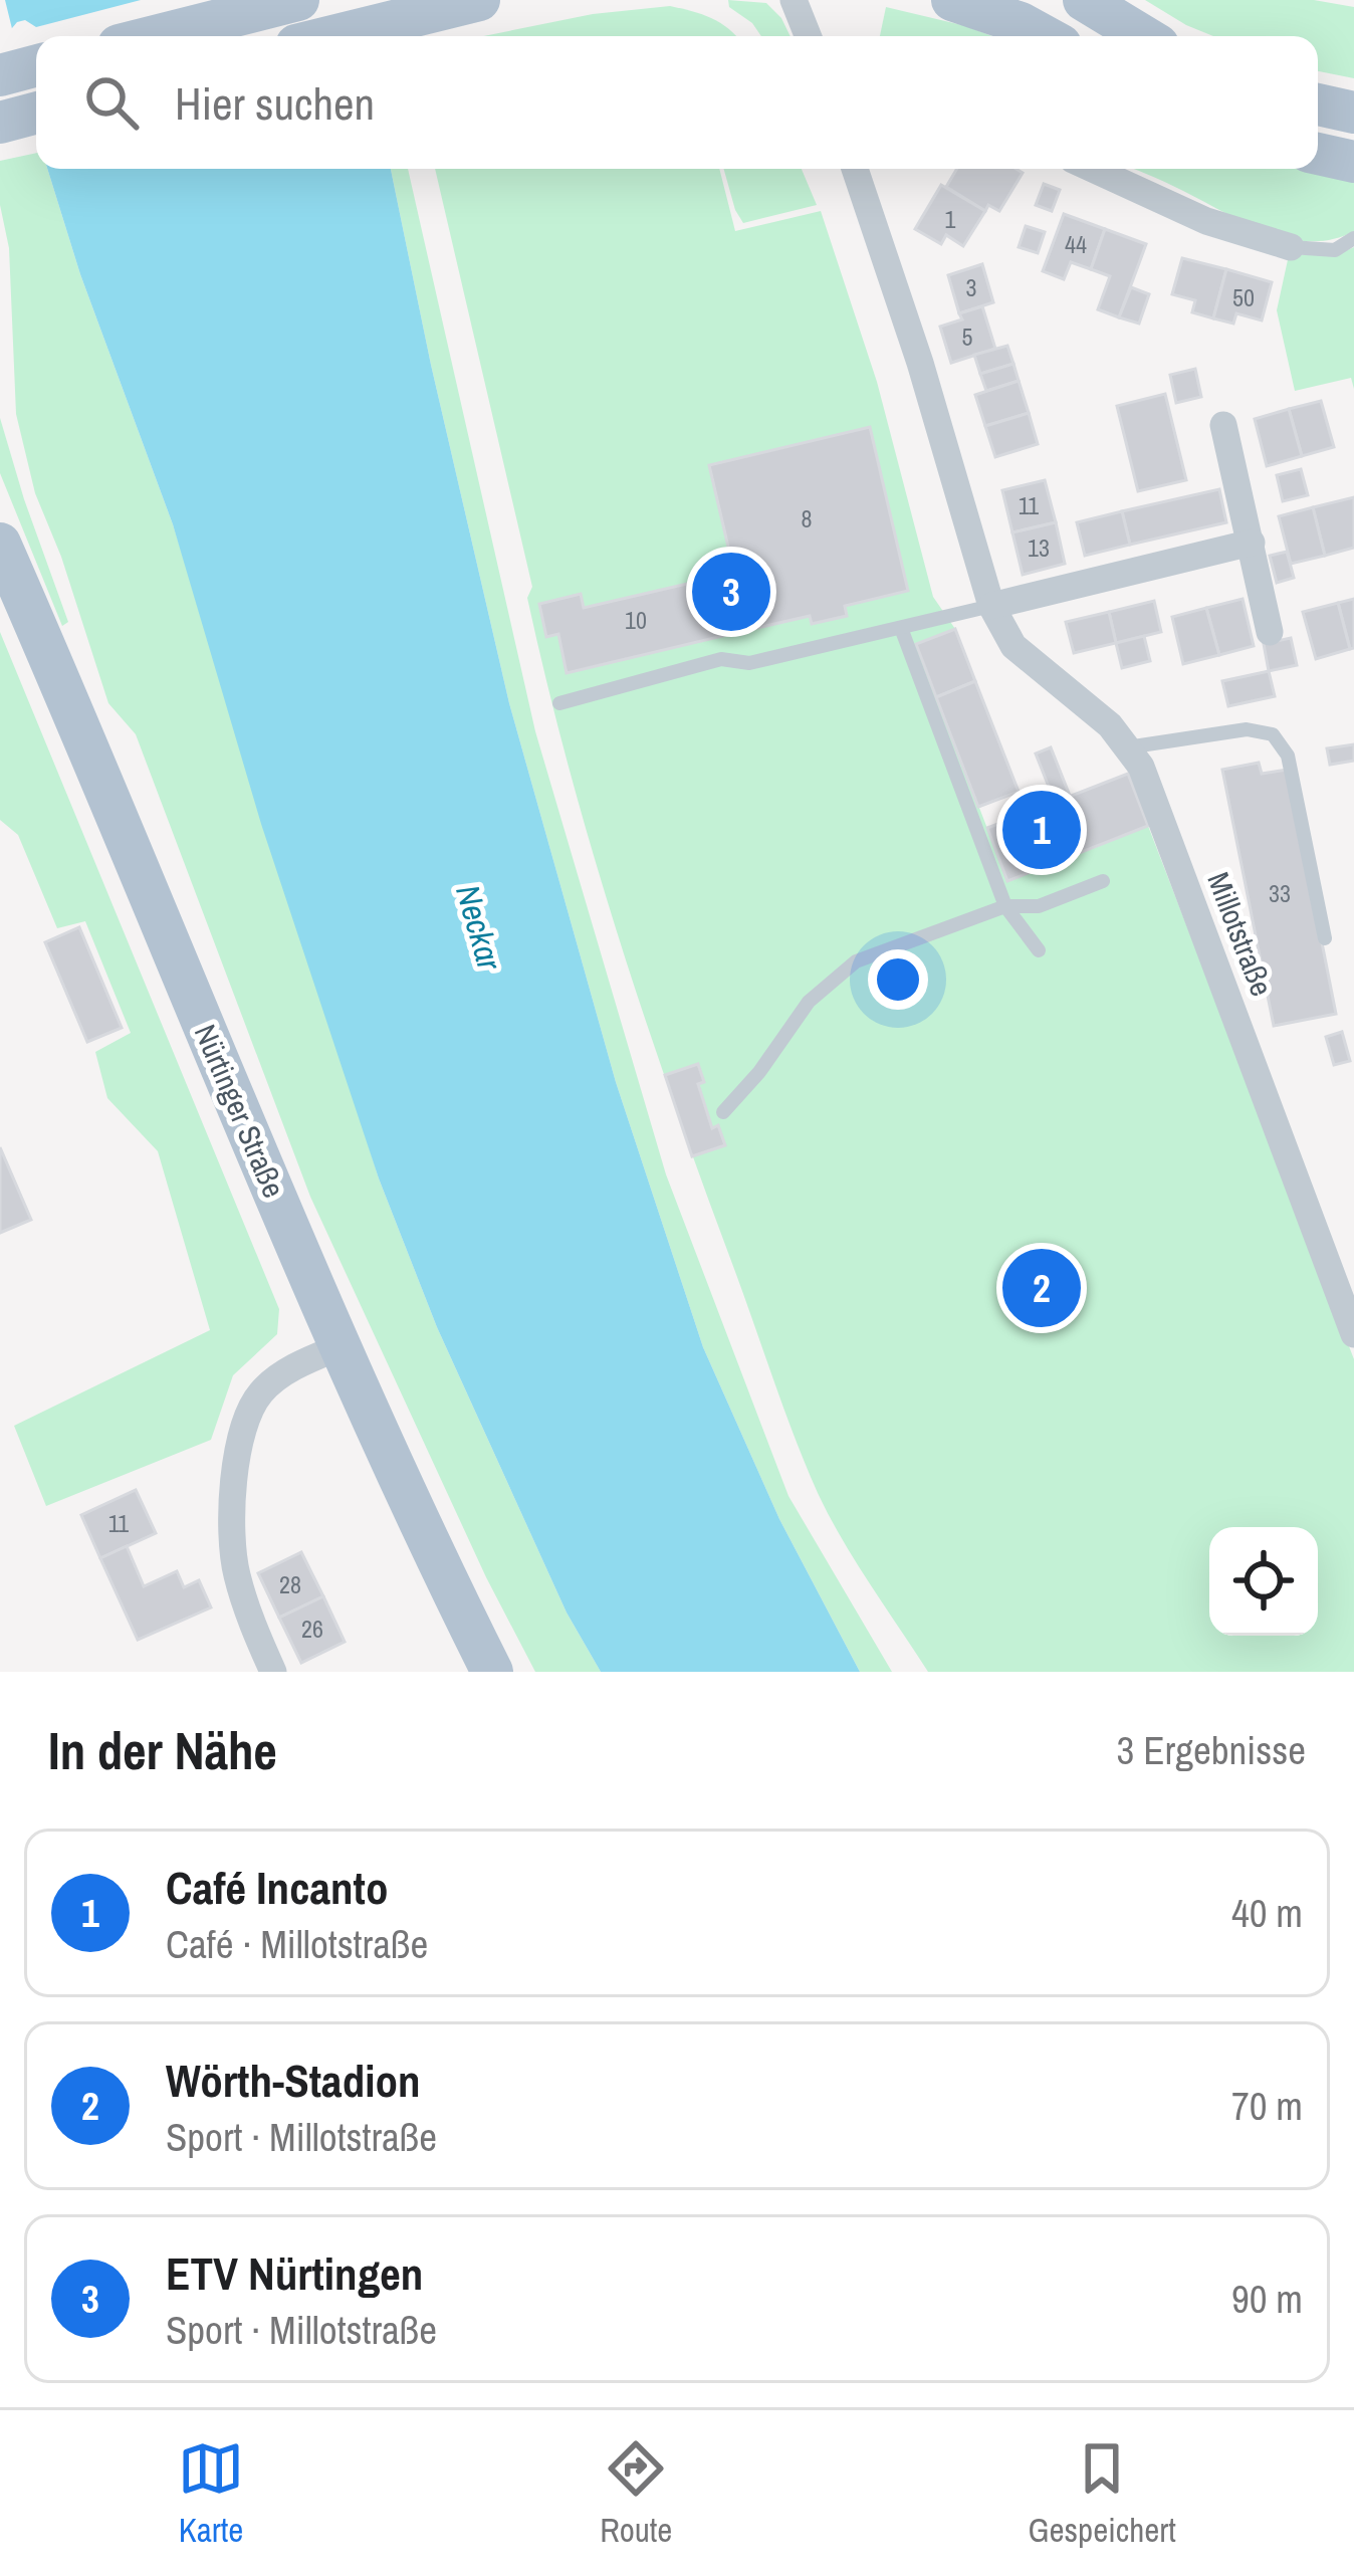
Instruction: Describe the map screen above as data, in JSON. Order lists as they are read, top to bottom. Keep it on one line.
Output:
{"streets":{"main road":["Nürtinger Straße"],"street":["Millotstraße"]},"water":["Neckar"],"house_numbers":["1","44","3","50","5","11","8","13","10","33","11","28","26"],"page":{"search":"Hier suchen","pins":["3","1","2"],"heading":["In der Nähe","3 Ergebnisse"],"list":[{"mark":"1","name":"Café Incanto","note":"Café · Millotstraße","value":"40 m"},{"mark":"2","name":"Wörth-Stadion","note":"Sport · Millotstraße","value":"70 m"},{"mark":"3","name":"ETV Nürtingen","note":"Sport · Millotstraße","value":"90 m"}],"nav":["Karte","Route","Gespeichert"]}}
